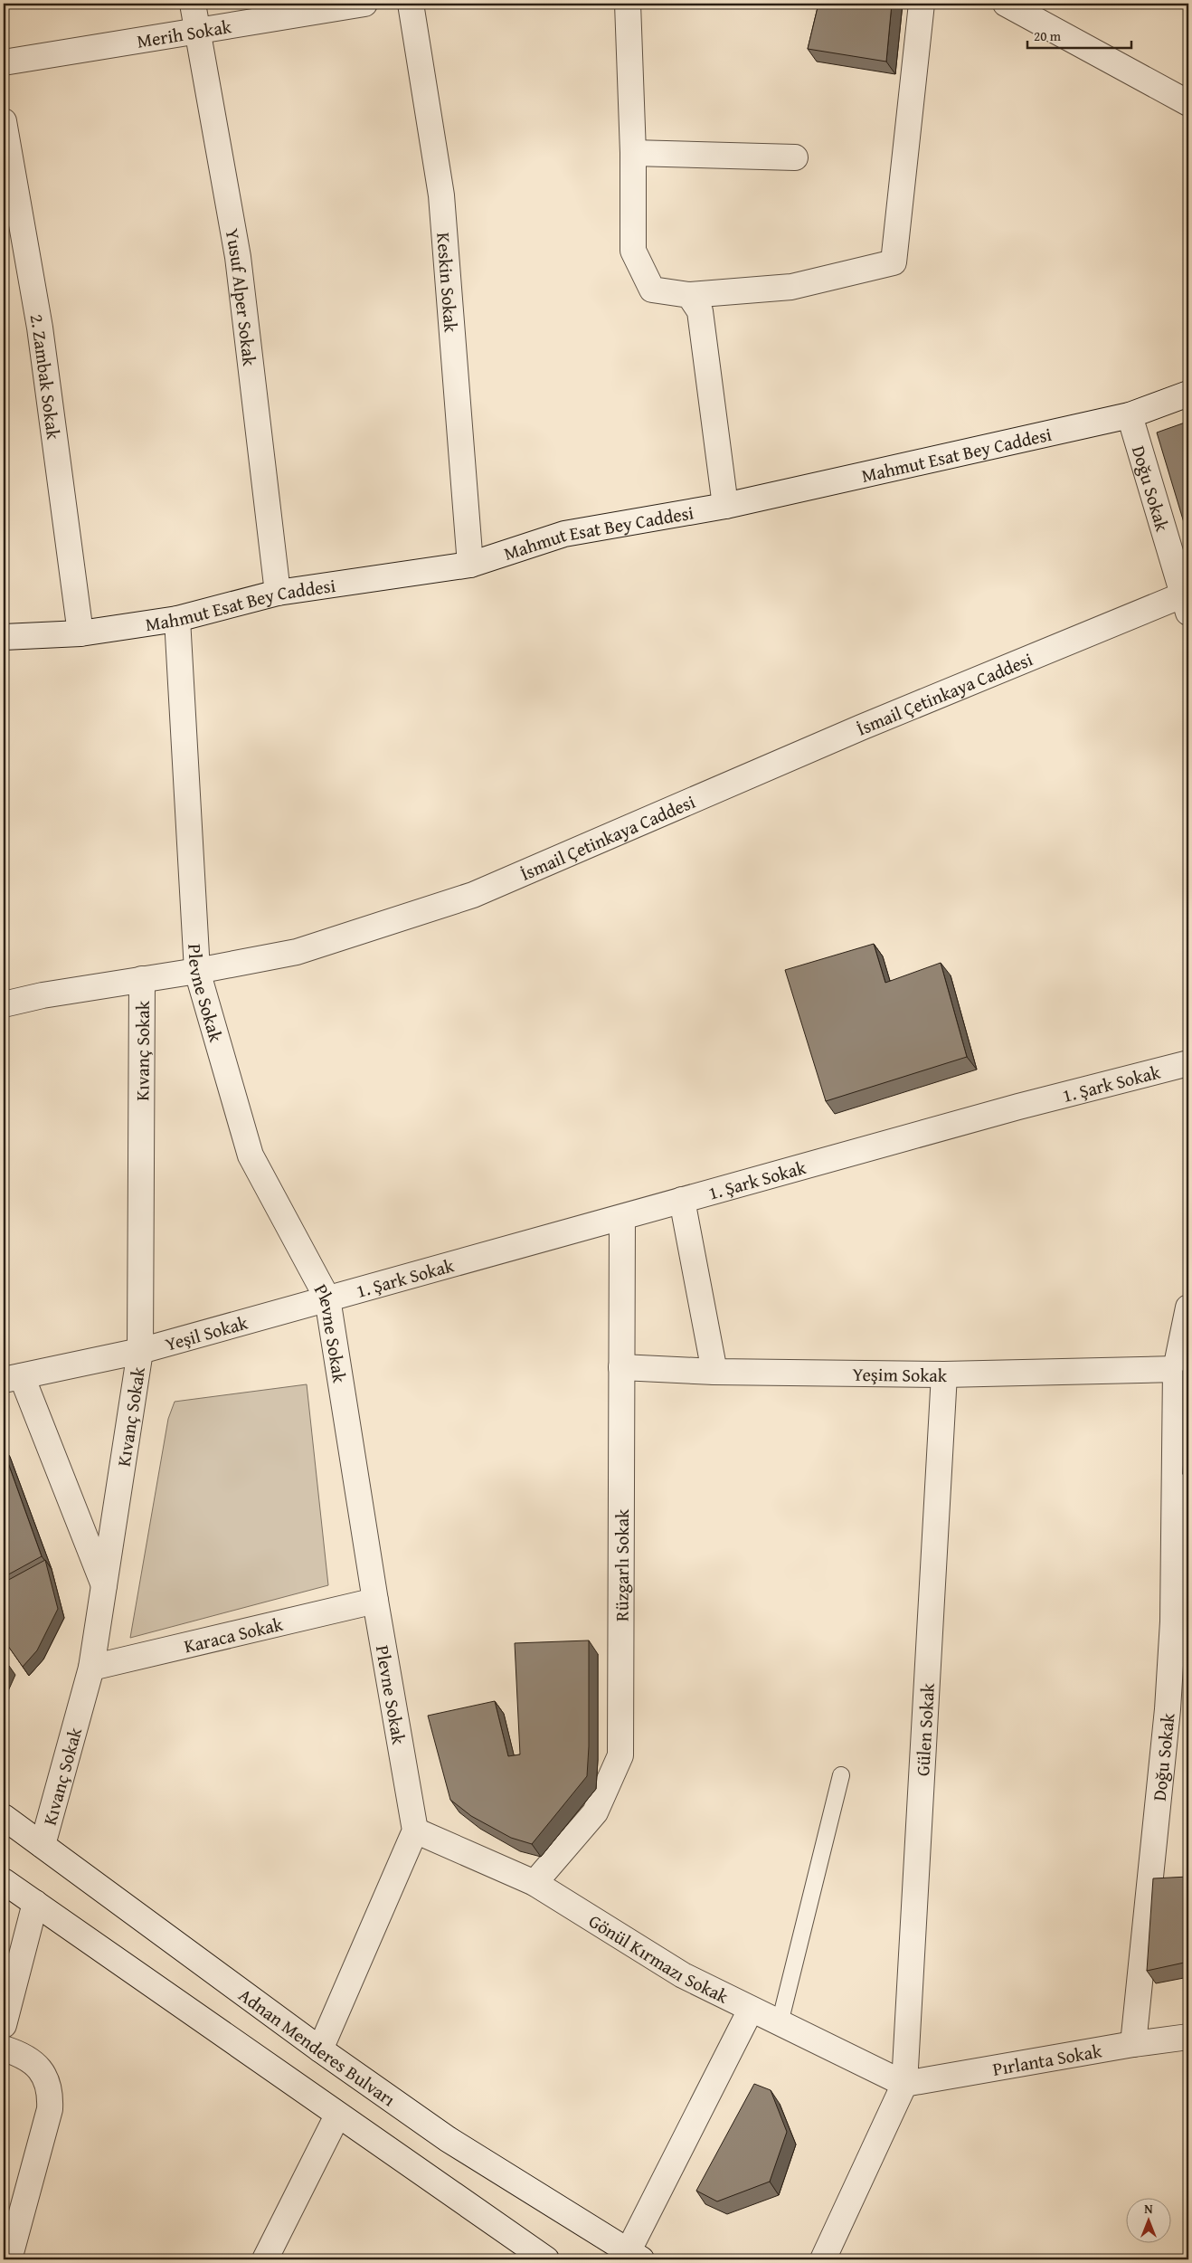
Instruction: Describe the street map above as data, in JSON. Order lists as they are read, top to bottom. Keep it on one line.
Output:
{"streets":{"street":["Merih Sokak","Keskin Sokak","Yusuf Alper Sokak","2. Zambak Sokak","Mahmut Esat Bey Caddesi","Doğu Sokak","İsmail Çetinkaya Caddesi","Plevne Sokak","Kıvanç Sokak","1. Şark Sokak","Yeşil Sokak","Yeşim Sokak","Rüzgarlı Sokak","Karaca Sokak","Gülen Sokak","Gönül Kırmazı Sokak","Adnan Menderes Bulvarı","Pırlanta Sokak"]},"crossings":[["Merih Sokak","Yusuf Alper Sokak"],["Keskin Sokak","Mahmut Esat Bey Caddesi"],["Yusuf Alper Sokak","Mahmut Esat Bey Caddesi"],["2. Zambak Sokak","Mahmut Esat Bey Caddesi"],["Mahmut Esat Bey Caddesi","Doğu Sokak"],["Mahmut Esat Bey Caddesi","Plevne Sokak"],["Doğu Sokak","İsmail Çetinkaya Caddesi"],["Doğu Sokak","Yeşim Sokak"],["Doğu Sokak","Pırlanta Sokak"],["İsmail Çetinkaya Caddesi","Plevne Sokak"],["İsmail Çetinkaya Caddesi","Kıvanç Sokak"],["Plevne Sokak","1. Şark Sokak"],["Plevne Sokak","Yeşil Sokak"],["Plevne Sokak","Karaca Sokak"],["Plevne Sokak","Gönül Kırmazı Sokak"],["Kıvanç Sokak","Yeşil Sokak"],["Kıvanç Sokak","Karaca Sokak"],["Kıvanç Sokak","Adnan Menderes Bulvarı"],["1. Şark Sokak","Yeşil Sokak"],["1. Şark Sokak","Rüzgarlı Sokak"],["Yeşim Sokak","Rüzgarlı Sokak"],["Yeşim Sokak","Gülen Sokak"],["Rüzgarlı Sokak","Gönül Kırmazı Sokak"],["Gülen Sokak","Gönül Kırmazı Sokak"],["Gülen Sokak","Pırlanta Sokak"],["Gönül Kırmazı Sokak","Pırlanta Sokak"]],"scale_bar":"20 m","north":"top"}
